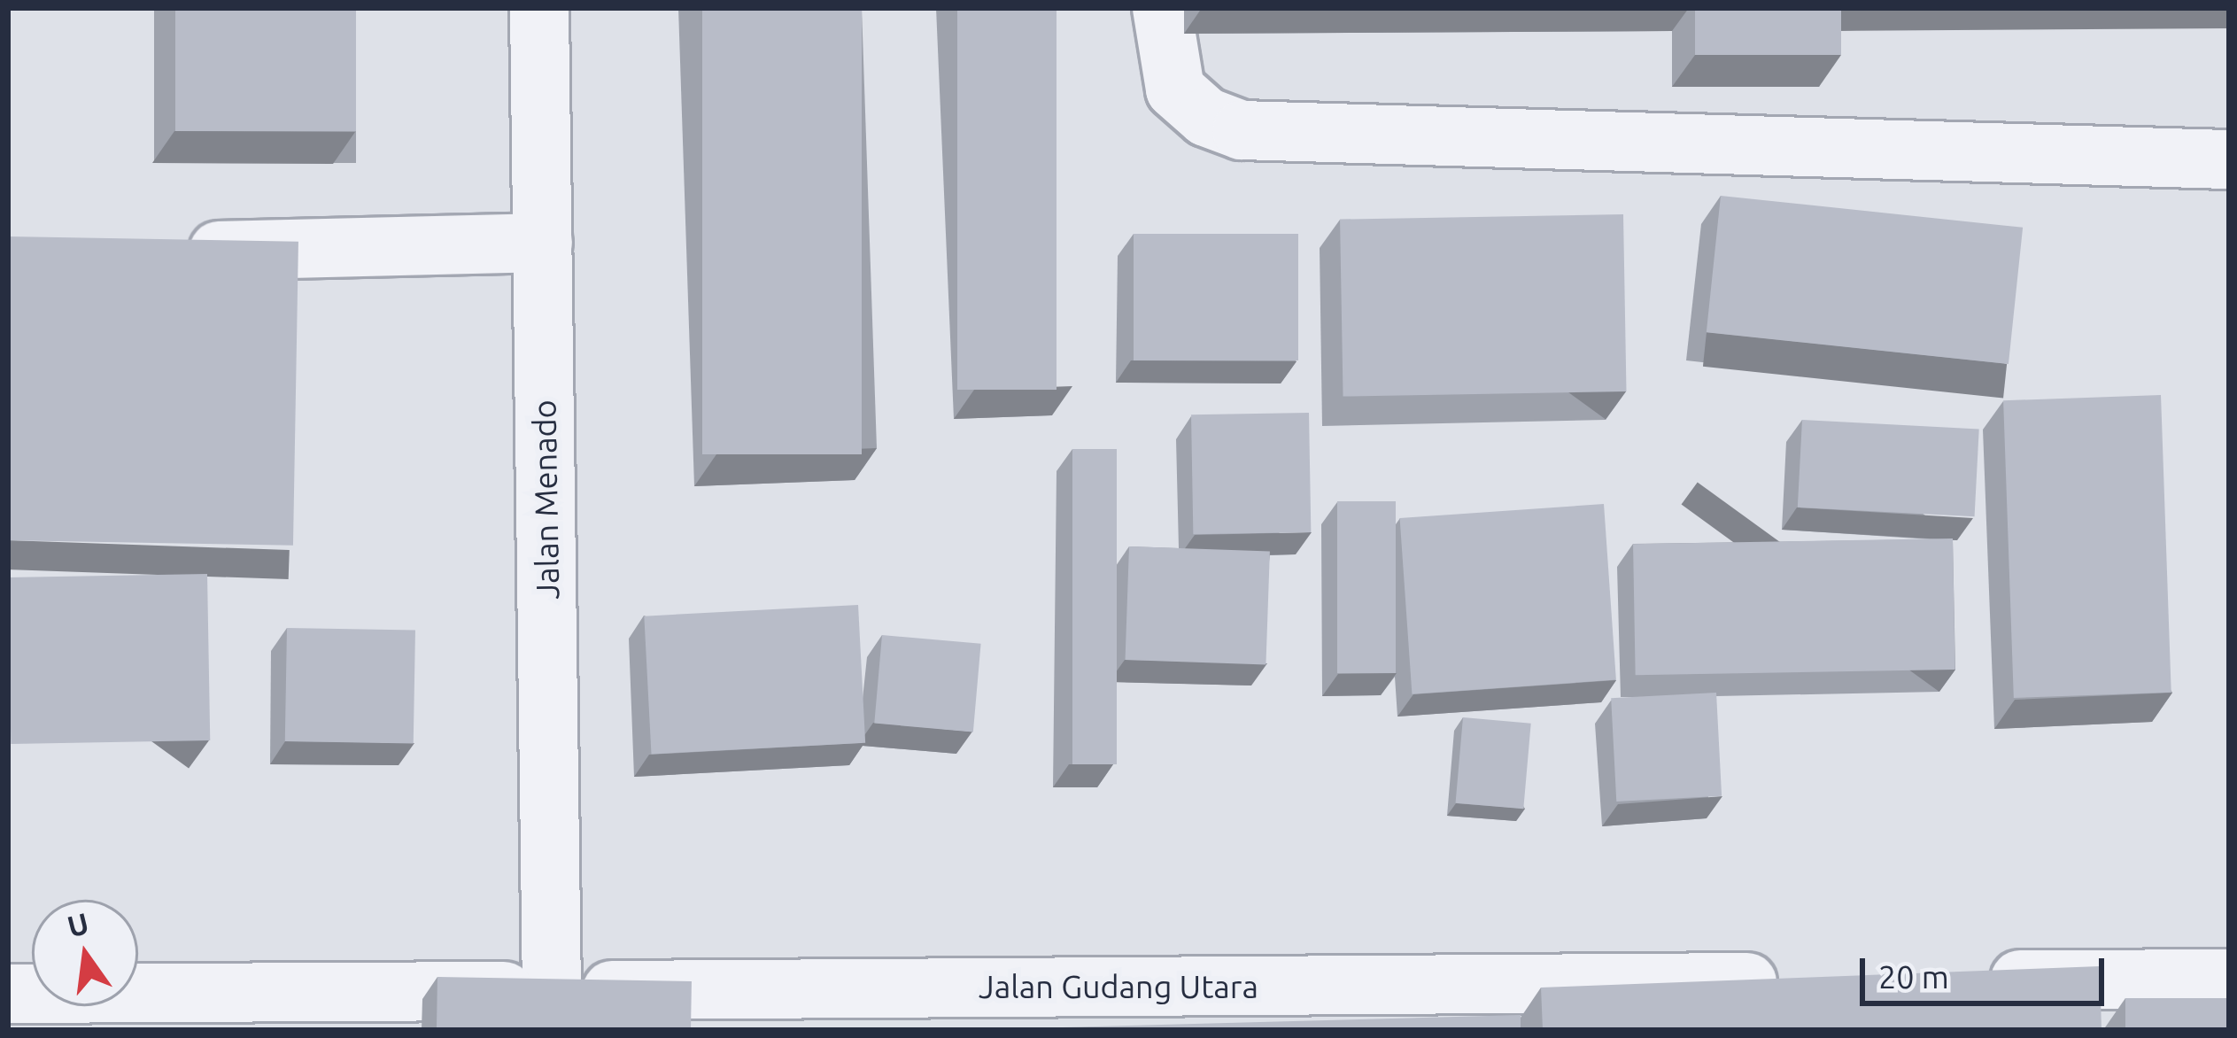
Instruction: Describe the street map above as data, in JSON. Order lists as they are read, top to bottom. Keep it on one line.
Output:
{"streets":{"street":["Jalan Menado","Jalan Gudang Utara"]},"crossings":[["Jalan Menado","Jalan Gudang Utara"]],"scale_bar":"20 m","north":"top"}
